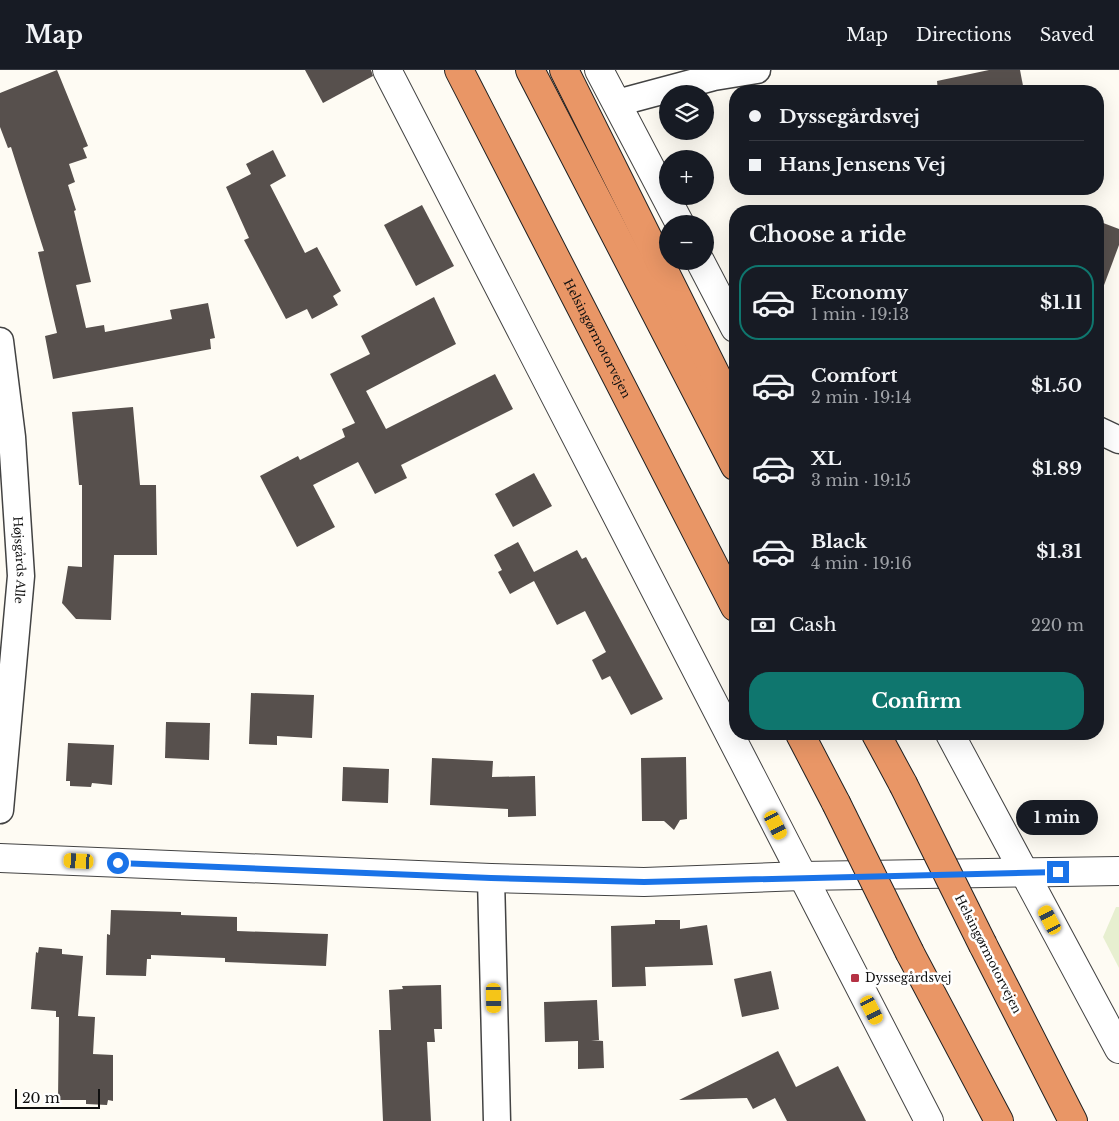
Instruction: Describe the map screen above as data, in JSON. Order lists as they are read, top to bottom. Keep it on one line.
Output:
{"streets":{"highway":["Helsingørmotorvejen"],"street":["Højsgårds Alle"]},"places":{"transit":["Dyssegårdsvej"]},"scale_bar":"20 m","page":{"header":"Map","nav":["Map","Directions","Saved"],"map_buttons":["+","−"],"banner":["Dyssegårdsvej","Hans Jensens Vej"],"heading":"Choose a ride","list":[{"name":"Economy","note":"1 min · 19:13","value":"$1.11"},{"name":"Comfort","note":"2 min · 19:14","value":"$1.50"},{"name":"XL","note":"3 min · 19:15","value":"$1.89"},{"name":"Black","note":"4 min · 19:16","value":"$1.31"}],"pay":["Cash","220 m"],"buttons":"Confirm","bubble":"1 min","scale":"20 m"}}
